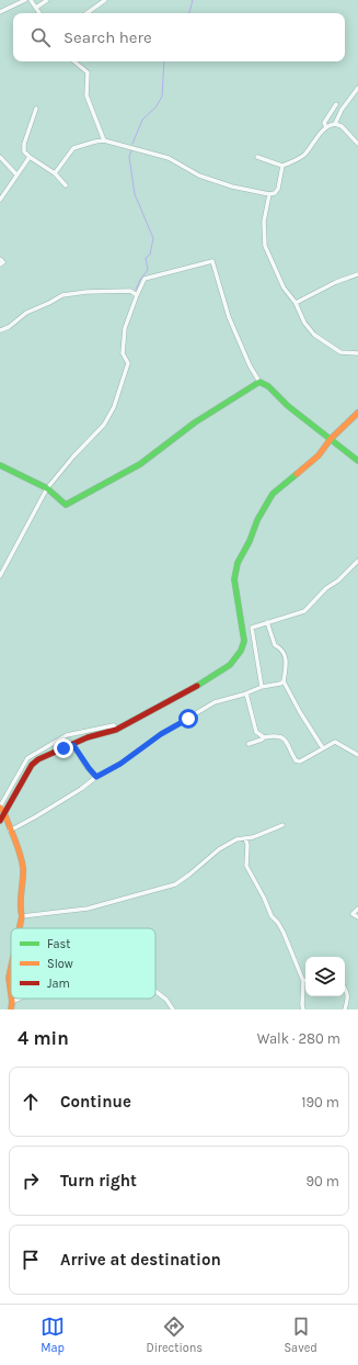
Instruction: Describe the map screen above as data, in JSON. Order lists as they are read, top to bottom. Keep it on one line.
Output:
{"legend":["Fast","Slow","Jam"],"page":{"search":"Search here","heading":["4 min","Walk · 280 m"],"list":[["Continue","190 m"],["Turn right","90 m"],"Arrive at destination"],"nav":["Map","Directions","Saved"]}}
